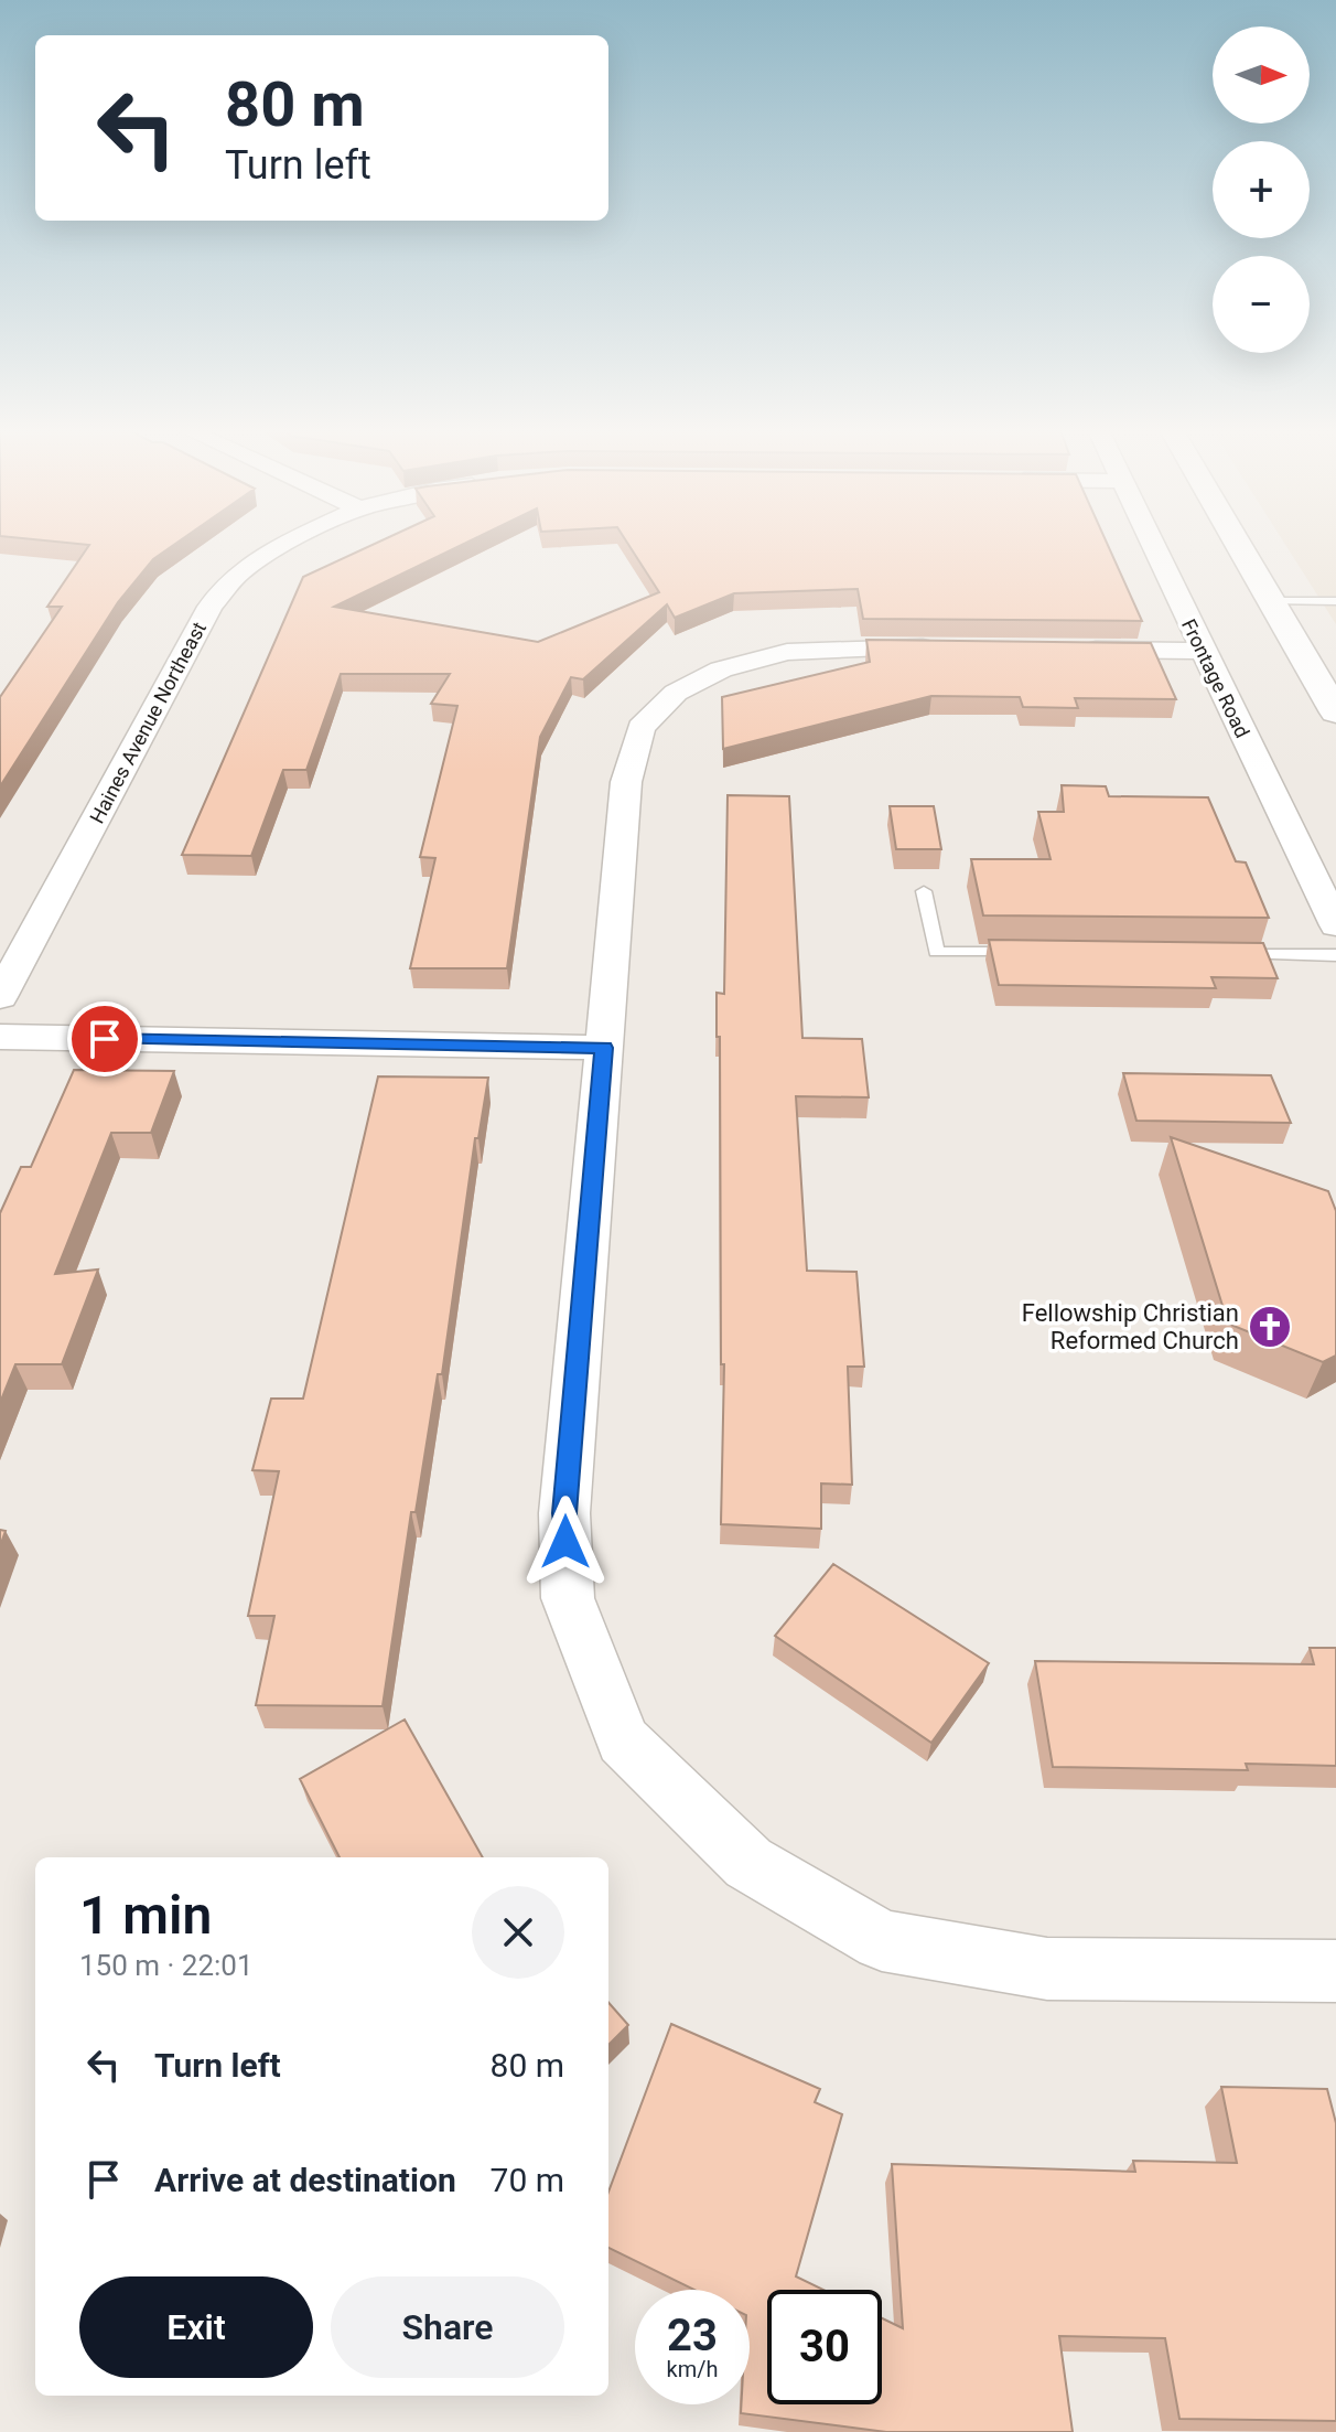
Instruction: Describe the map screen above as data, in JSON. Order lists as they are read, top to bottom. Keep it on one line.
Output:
{"streets":{"street":["Frontage Road","Haines Avenue Northeast"]},"places":{"church":["Fellowship Christian Reformed Church"]},"north":"right","page":{"map_buttons":["+","−"],"turn":["80 m","Turn left"],"heading":["1 min","150 m · 22:01"],"list":[{"name":"Turn left","value":"80 m"},{"name":"Arrive at destination","value":"70 m"}],"buttons":["Exit","Share"],"speed":"23 km/h","limit":"30"}}
